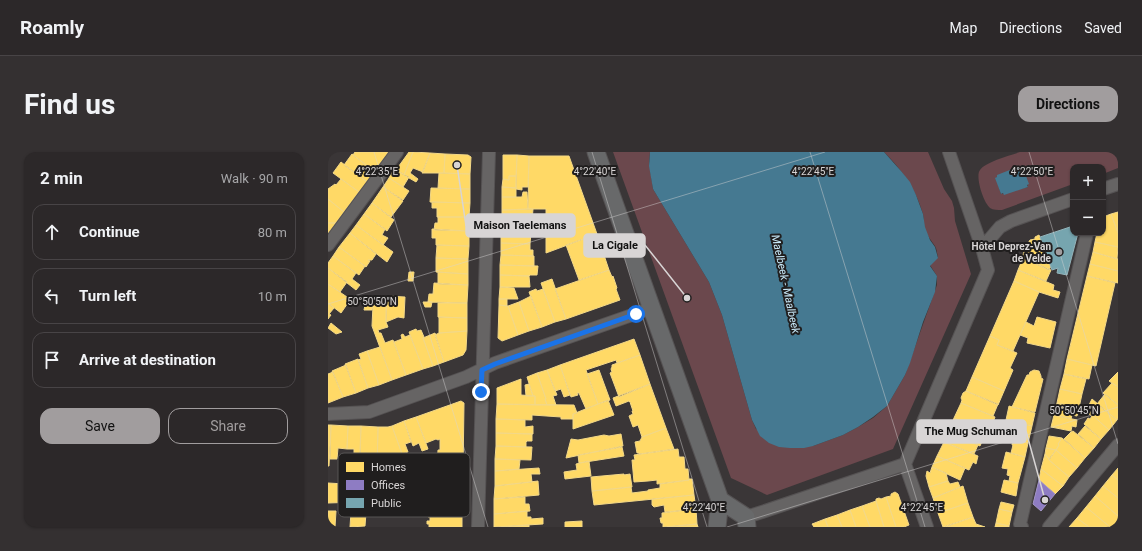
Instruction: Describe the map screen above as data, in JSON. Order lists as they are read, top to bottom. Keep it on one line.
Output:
{"water":["Maelbeek - Maalbeek"],"places":["Maison Taelemans","Hôtel Deprez-Van de Velde","La Cigale","The Mug Schuman"],"legend":["Homes","Offices","Public"],"page":{"header":"Roamly","nav":["Map","Directions","Saved"],"buttons":["Directions",["Save","Share"]],"title":"Find us","heading":["2 min","Walk · 90 m"],"map_buttons":["+","−"],"list":[["Continue","80 m"],["Turn left","10 m"],"Arrive at destination"]},"coordinates":["4°22'45\"E","4°22'50\"E","4°22'35\"E","4°22'40\"E","50°50'50\"N","50°50'45\"N"]}
